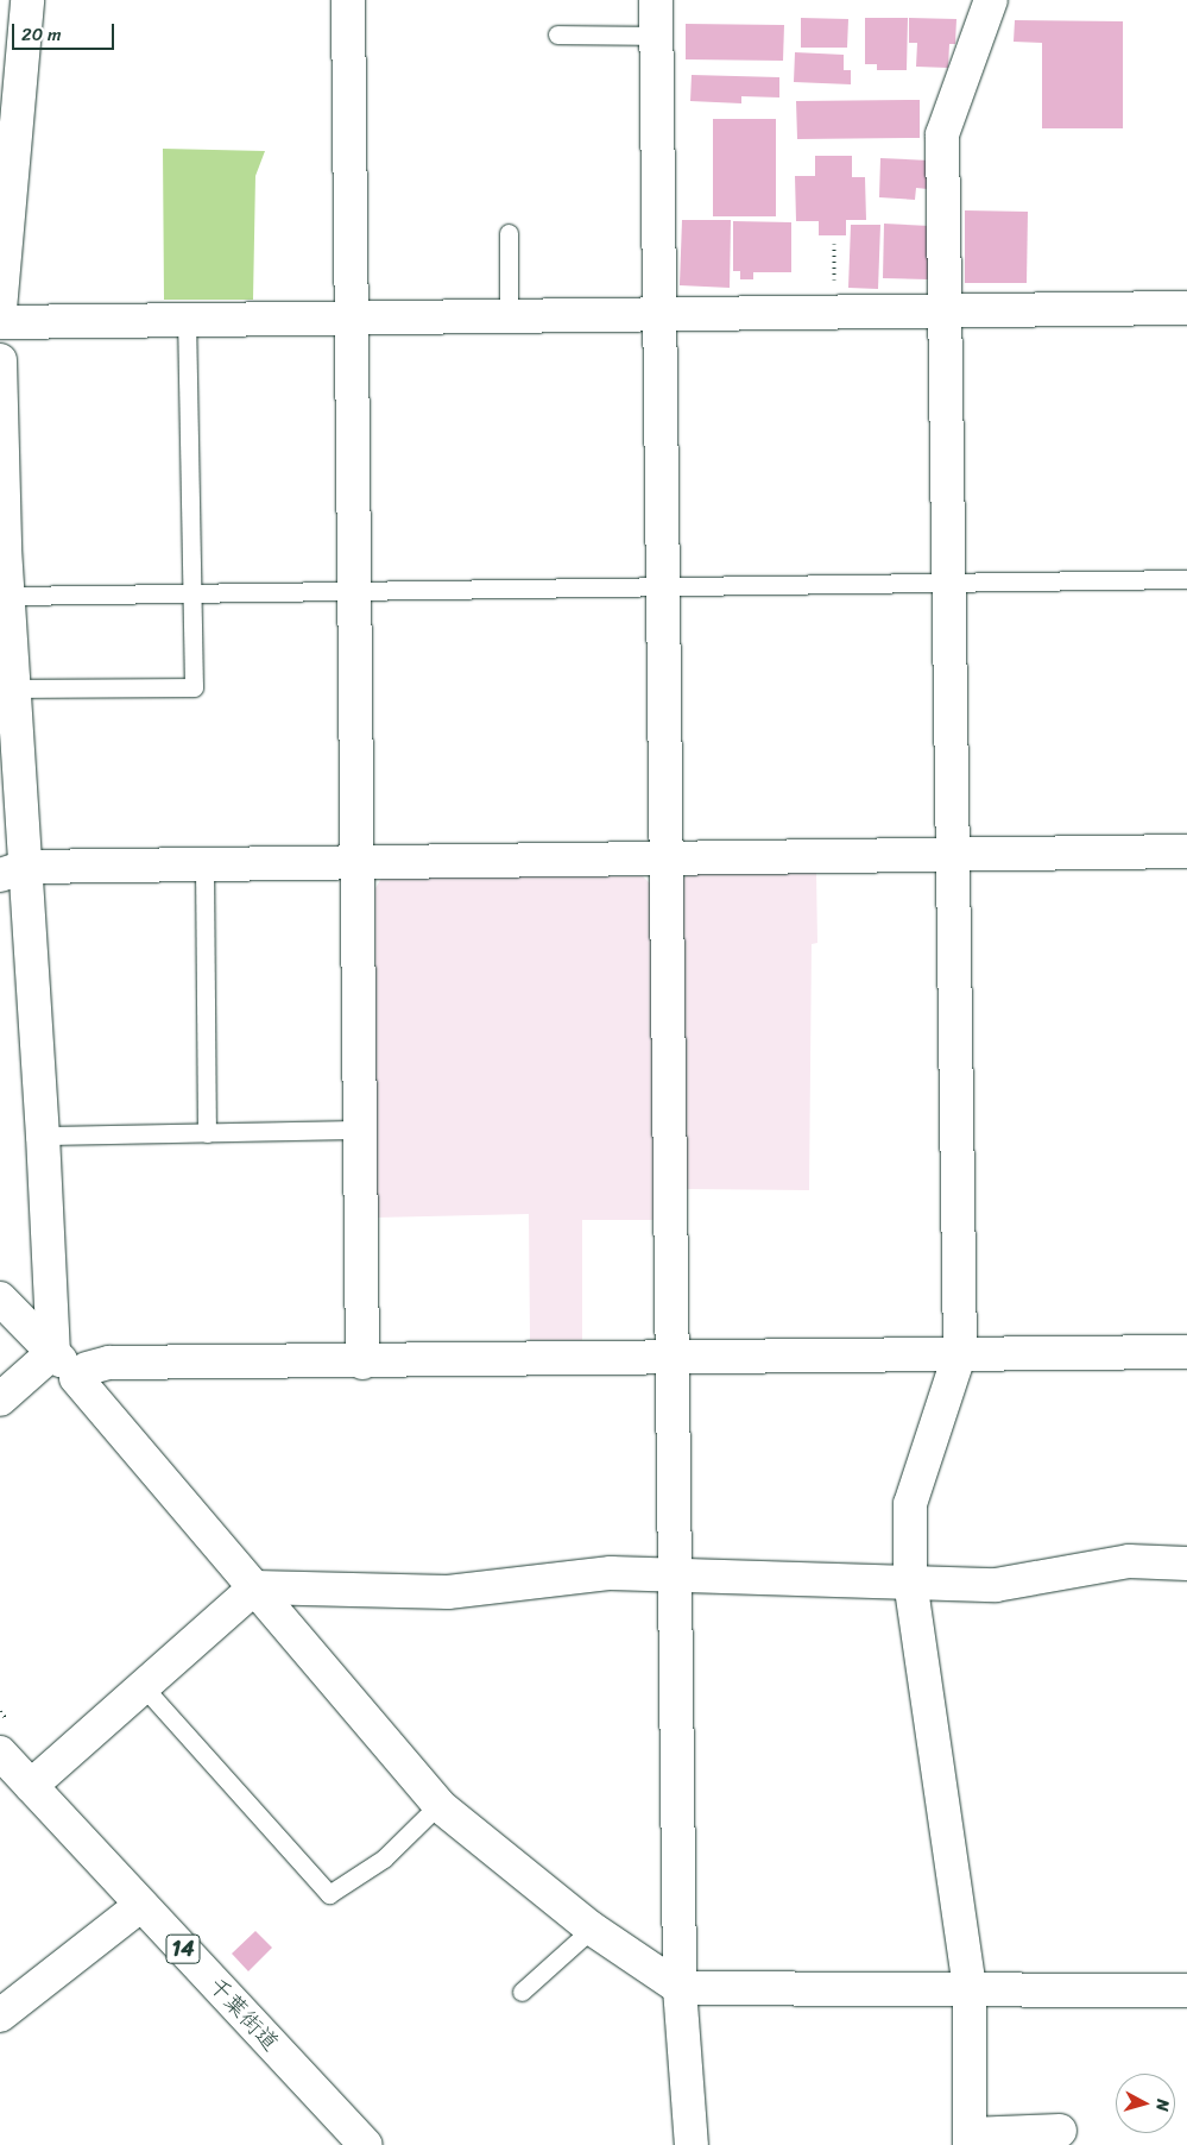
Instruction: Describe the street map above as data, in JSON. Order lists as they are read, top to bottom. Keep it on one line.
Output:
{"streets":{"main road":["14","千葉街道"]},"scale_bar":"20 m","north":"right"}
